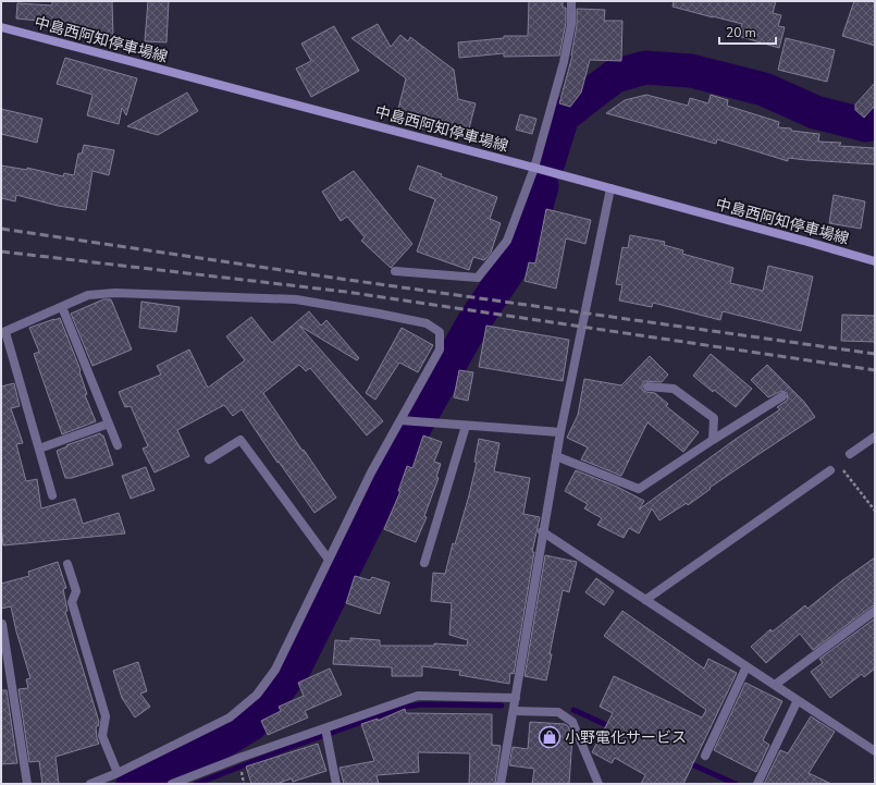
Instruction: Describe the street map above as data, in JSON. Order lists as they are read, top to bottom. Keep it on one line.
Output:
{"streets":{"main road":["中島西阿知停車場線"]},"places":{"shop":["小野電化サービス"]},"scale_bar":"20 m"}
